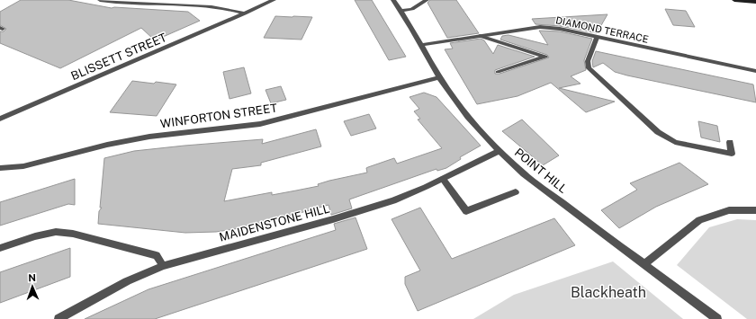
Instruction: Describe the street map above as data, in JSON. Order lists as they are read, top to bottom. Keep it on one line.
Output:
{"streets":{"street":["DIAMOND TERRACE","BLISSETT STREET","WINFORTON STREET","POINT HILL","MAIDENSTONE HILL"]},"crossings":[["DIAMOND TERRACE","POINT HILL"],["WINFORTON STREET","POINT HILL"],["POINT HILL","MAIDENSTONE HILL"]],"parks":["Blackheath"],"north":"top"}
